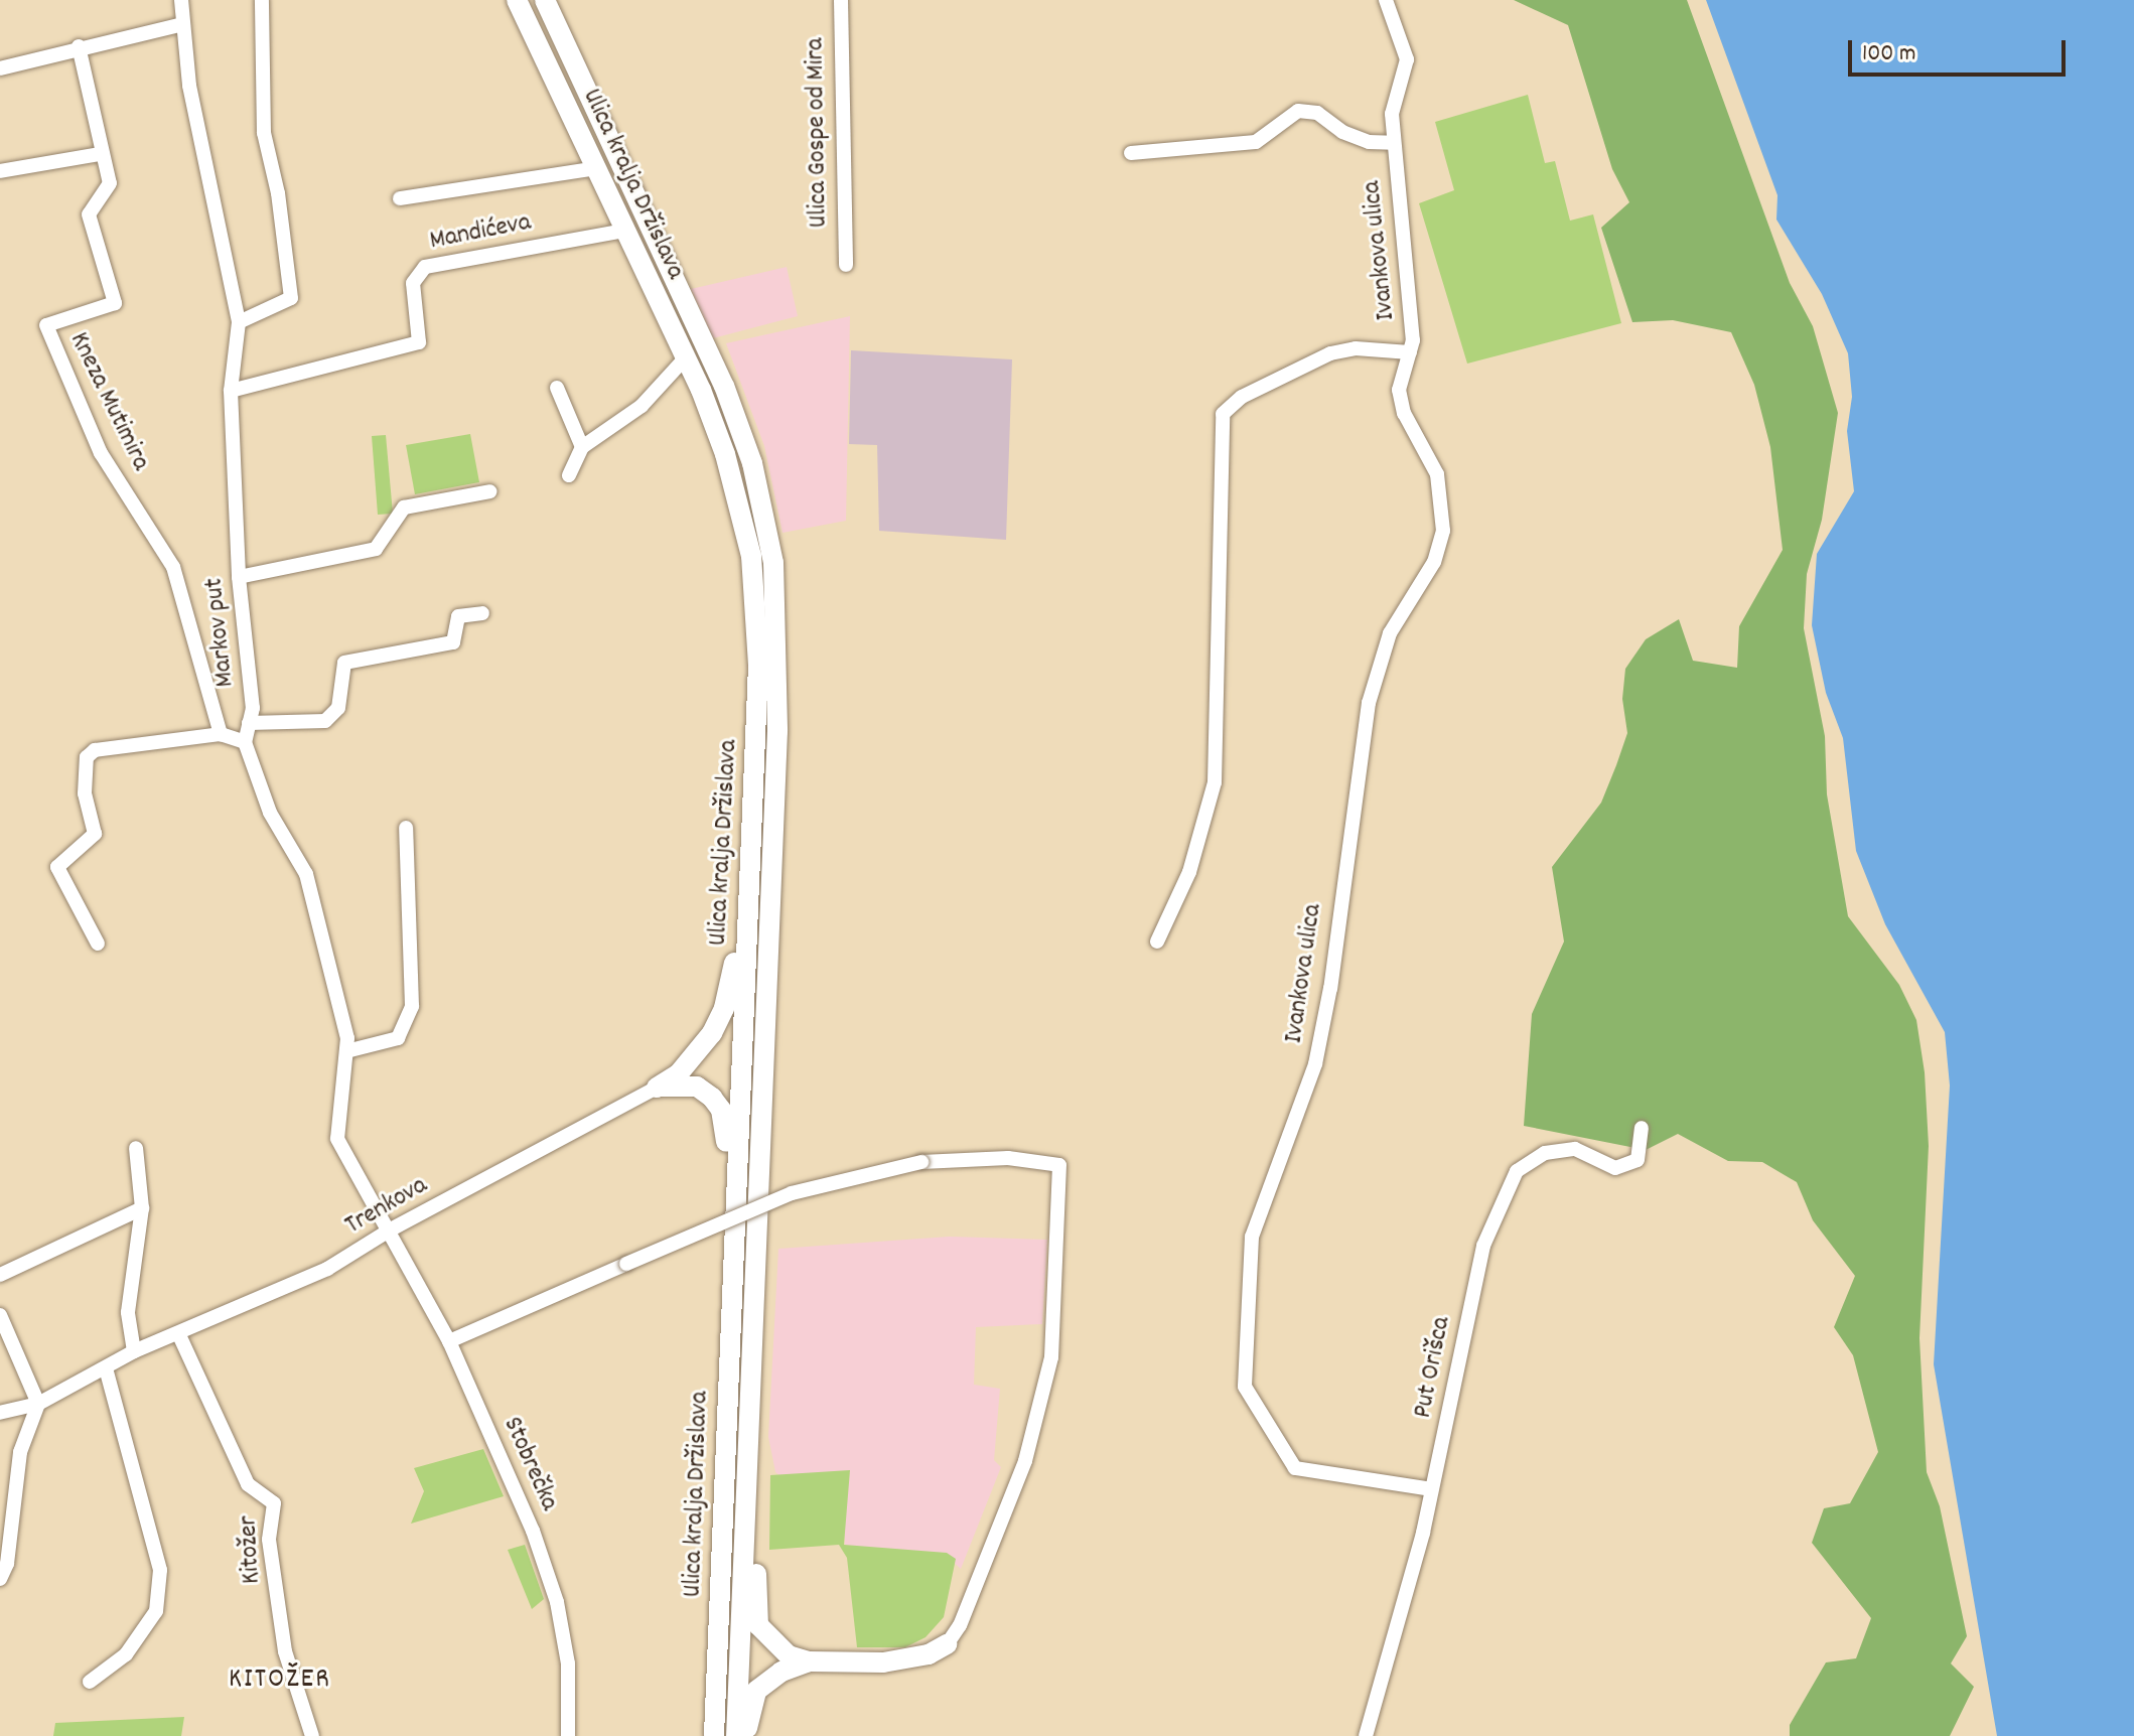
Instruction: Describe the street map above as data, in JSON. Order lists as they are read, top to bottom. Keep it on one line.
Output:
{"streets":{"highway":["Ulica kralja Držislava"],"street":["Ulica Gospe od Mira","Mandićeva","Ivankova ulica","Kneza Mutimira","Markov put","Trenkova","Put Orišca","Stobrečka","Kitožer"]},"crossings":[["Ulica kralja Držislava","Mandićeva"],["Mandićeva","Markov put"],["Ivankova ulica","Put Orišca"],["Trenkova","Stobrečka"],["Trenkova","Kitožer"]],"districts":["KITOŽER"],"scale_bar":"100 m"}
